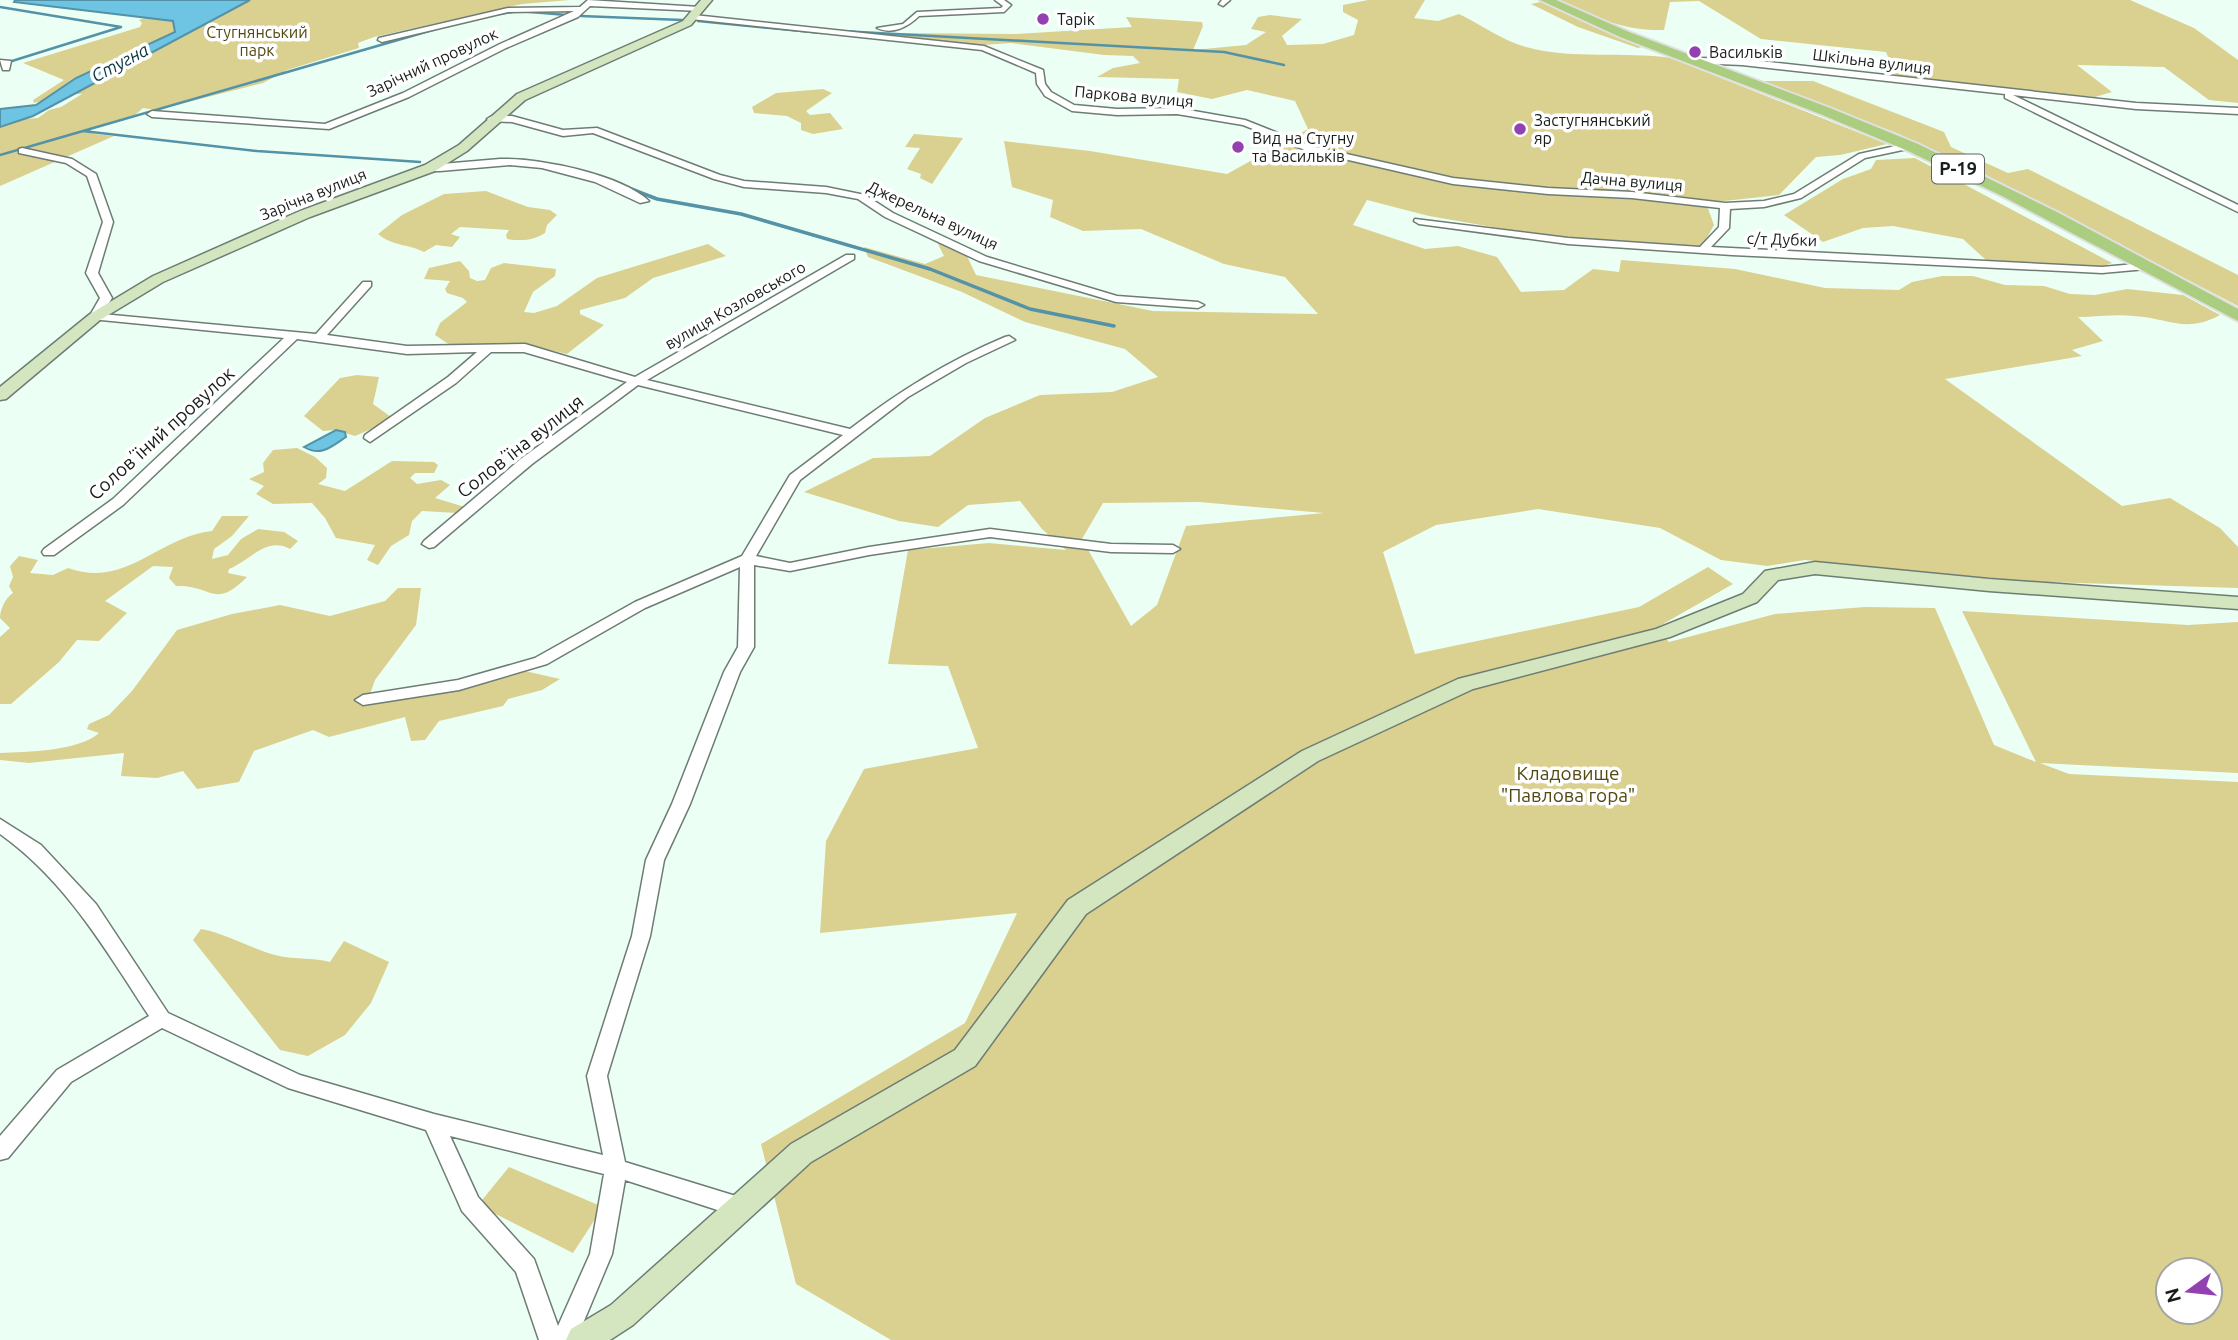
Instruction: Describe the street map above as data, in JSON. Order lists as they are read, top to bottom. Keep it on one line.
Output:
{"streets":{"main road":["Р-19"],"street":["Шкільна вулиця","Зарічний провулок","Паркова вулиця","Дачна вулиця","Зарічна вулиця","Джерельна вулиця","с/т Дубки","вулиця Козловського","Соловʼїний провулок","Соловʼїна вулиця"]},"crossings":[["Шкільна вулиця","Р-19"],["Паркова вулиця","Дачна вулиця"],["Р-19","Дачна вулиця"],["Р-19","с/т Дубки"],["Зарічна вулиця","Джерельна вулиця"],["вулиця Козловського","Соловʼїна вулиця"],["Соловʼїний провулок","Соловʼїна вулиця"]],"water":["Стугна"],"parks":["Стугнянський парк","Кладовище \"Павлова гора\""],"places":["Тарік","Васильків","Застугнянський яр","Вид на Стугну та Васильків"],"north":"left"}
